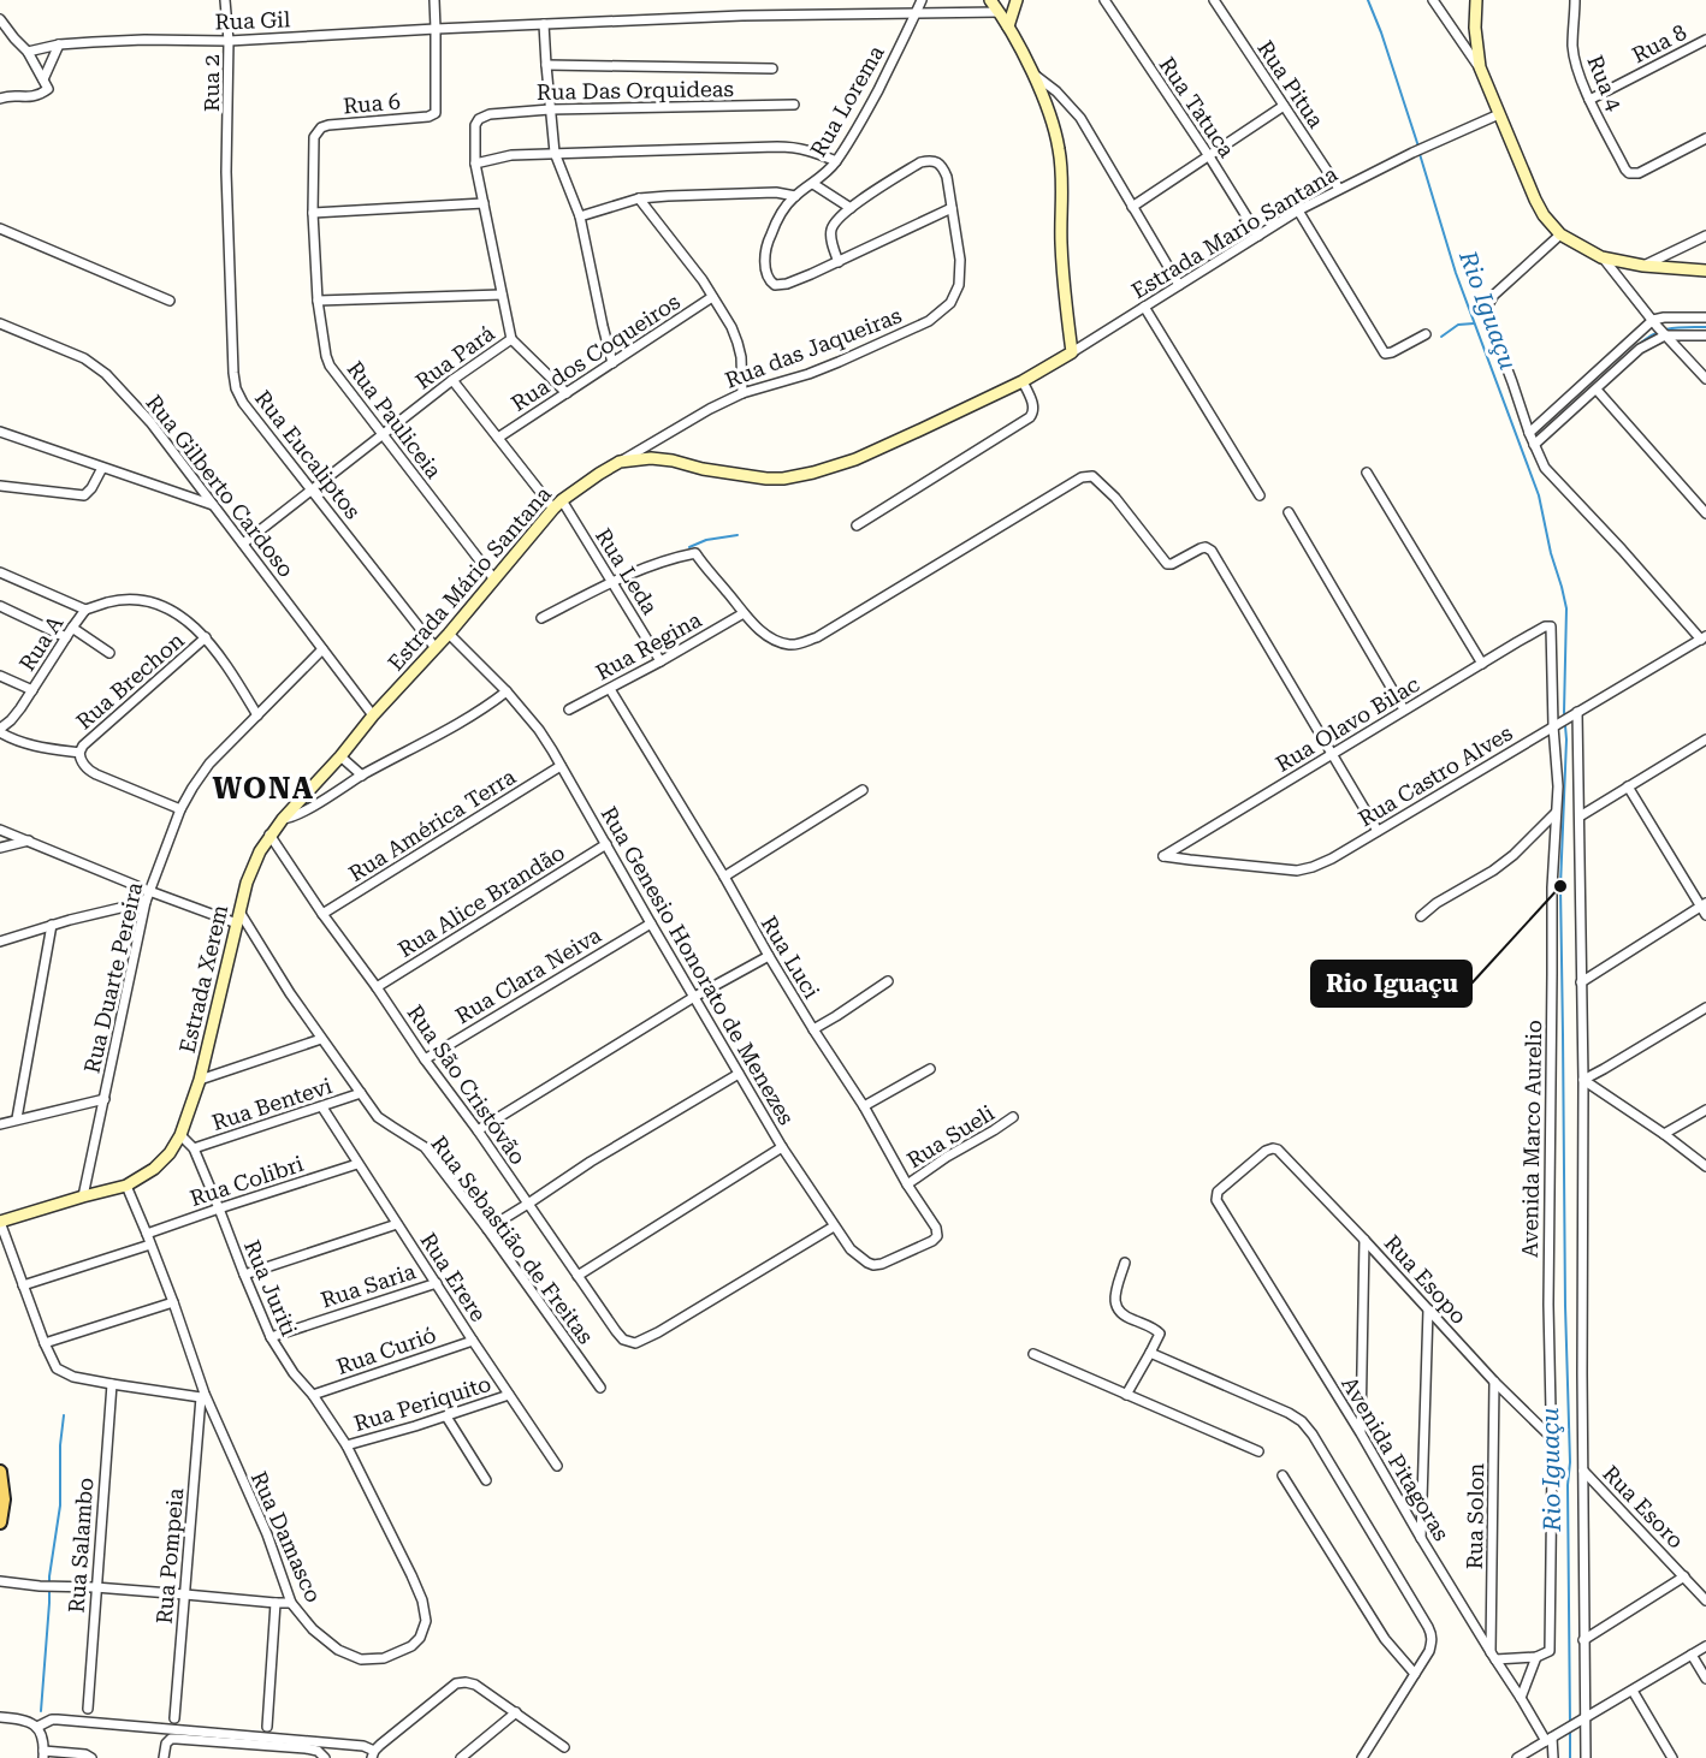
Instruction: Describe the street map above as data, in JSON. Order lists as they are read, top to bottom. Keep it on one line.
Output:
{"streets":{"street":["Rua Gil","Rua 8","Rua 2","Rua 4","Rua Pitua","Rua Das Orquideas","Rua Lorema","Rua 6","Rua Tatuca","Estrada Mario Santana","Rua das Jaqueiras","Rua dos Coqueiros","Rua Pará","Rua Pauliceia","Rua Eucaliptos","Rua Gilberto Cardoso","Rua Leda","Estrada Mário Santana","Rua A","Rua Regina","Rua Brechon","Rua Olavo Bilac","Rua Castro Alves","Rua América Terra","Rua Alice Brandão","Rua Luci","Rua Genesio Honorato de Menezes","Rua Clara Neiva","Rua Duarte Pereira","Estrada Xerem","Rua São Cristóvão","Rua Bentevi","Rua Sueli","Avenida Marco Aurelio","Rua Colibri","Rua Sebastião de Freitas","Rua Erere","Rua Esopo","Rua Saria","Rua Juriti","Rua Curió","Rua Periquito","Avenida Pitagoras","Rua Esoro","Rua Solon","Rua Damasco","Rua Salambo","Rua Pompeia"]},"crossings":[["Rua Gil","Rua 2"],["Rua Gil","Rua Lorema"],["Rua Gil","Rua 6"],["Rua 8","Rua 4"],["Rua 2","Rua Eucaliptos"],["Rua Pitua","Estrada Mario Santana"],["Rua Das Orquideas","Rua Pará"],["Rua 6","Rua Pauliceia"],["Rua Tatuca","Estrada Mario Santana"],["Estrada Mario Santana","Estrada Mário Santana"],["Rua das Jaqueiras","Estrada Mário Santana"],["Rua dos Coqueiros","Rua Leda"],["Rua Pará","Rua Pauliceia"],["Rua Pará","Rua Eucaliptos"],["Rua Pará","Rua Gilberto Cardoso"],["Rua Pará","Rua Leda"],["Rua Pauliceia","Estrada Mário Santana"],["Rua Eucaliptos","Estrada Mário Santana"],["Rua Gilberto Cardoso","Estrada Mário Santana"],["Rua Gilberto Cardoso","Rua Duarte Pereira"],["Rua Leda","Estrada Mário Santana"],["Rua Leda","Rua Regina"],["Estrada Mário Santana","Rua Genesio Honorato de Menezes"],["Estrada Mário Santana","Estrada Xerem"],["Estrada Mário Santana","Rua São Cristóvão"],["Rua Regina","Rua Luci"],["Rua Olavo Bilac","Rua Castro Alves"],["Rua Olavo Bilac","Avenida Marco Aurelio"],["Rua Castro Alves","Avenida Marco Aurelio"],["Rua América Terra","Rua Genesio Honorato de Menezes"],["Rua América Terra","Rua São Cristóvão"],["Rua Alice Brandão","Rua Genesio Honorato de Menezes"],["Rua Alice Brandão","Rua São Cristóvão"],["Rua Luci","Rua Genesio Honorato de Menezes"],["Rua Luci","Rua Sueli"],["Rua Genesio Honorato de Menezes","Rua Clara Neiva"],["Rua Genesio Honorato de Menezes","Rua São Cristóvão"],["Rua Clara Neiva","Rua São Cristóvão"],["Rua Duarte Pereira","Estrada Xerem"],["Estrada Xerem","Rua São Cristóvão"],["Estrada Xerem","Rua Sebastião de Freitas"],["Estrada Xerem","Rua Juriti"],["Estrada Xerem","Rua Damasco"],["Rua Bentevi","Rua Sebastião de Freitas"],["Rua Bentevi","Rua Erere"],["Rua Bentevi","Rua Juriti"],["Avenida Marco Aurelio","Rua Esopo"],["Rua Colibri","Rua Erere"],["Rua Colibri","Rua Juriti"],["Rua Colibri","Rua Damasco"],["Rua Erere","Rua Saria"],["Rua Erere","Rua Curió"],["Rua Erere","Rua Periquito"],["Rua Esopo","Avenida Pitagoras"],["Rua Esopo","Rua Solon"],["Rua Saria","Rua Juriti"],["Rua Juriti","Rua Curió"],["Rua Juriti","Rua Periquito"],["Rua Juriti","Rua Damasco"],["Rua Periquito","Rua Damasco"],["Avenida Pitagoras","Rua Solon"],["Rua Damasco","Rua Pompeia"]],"districts":["WONA"],"water":["Rio Iguaçu"],"places":["Rio Iguaçu"]}
